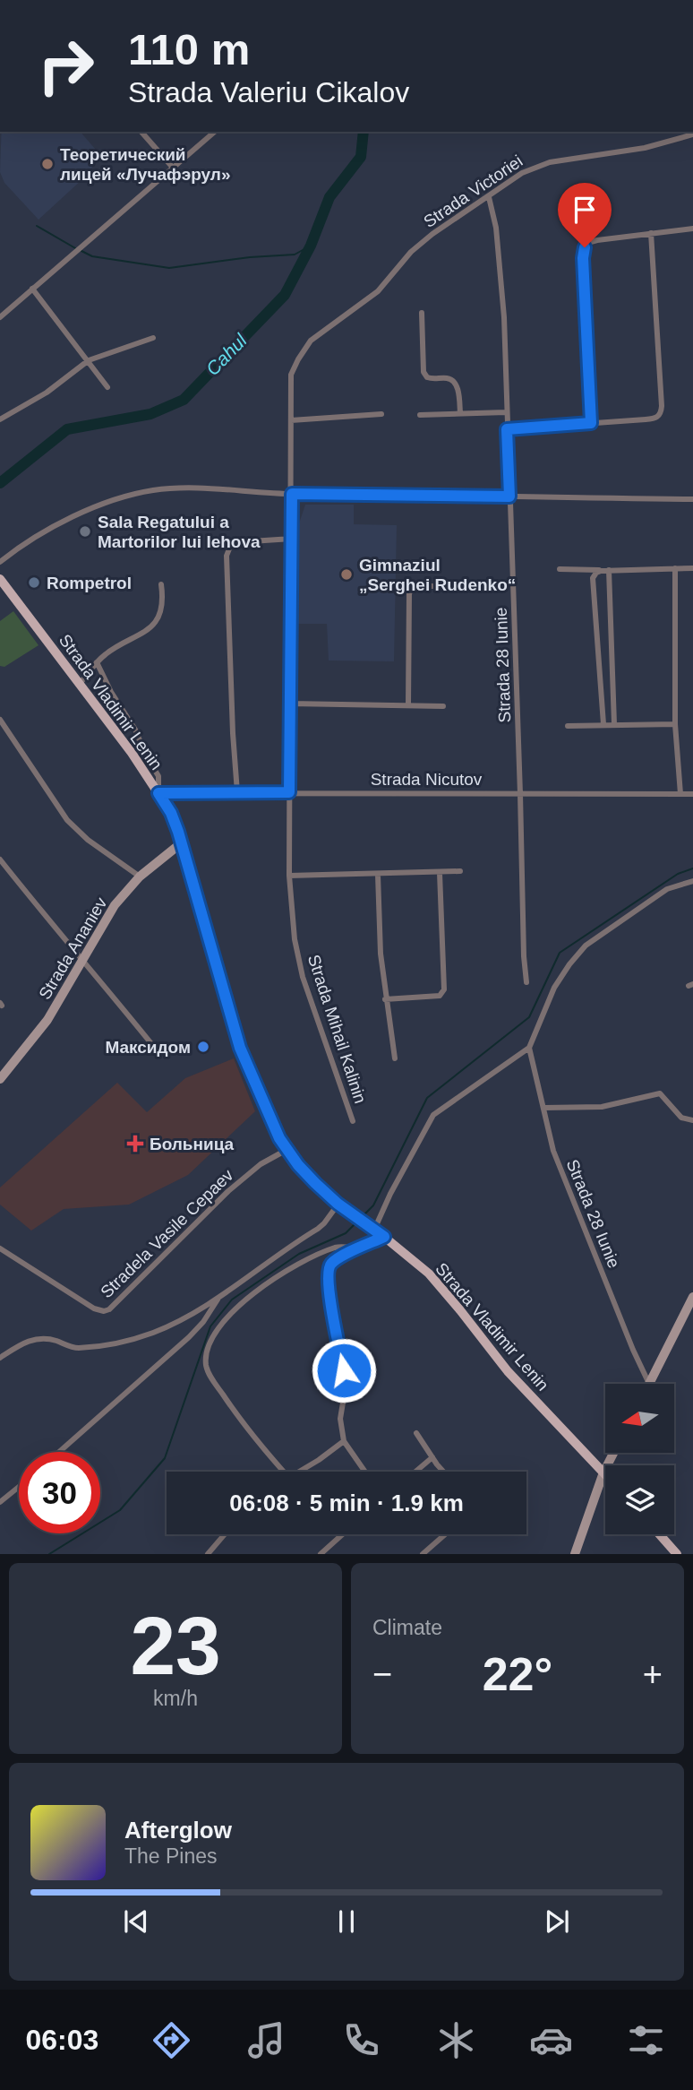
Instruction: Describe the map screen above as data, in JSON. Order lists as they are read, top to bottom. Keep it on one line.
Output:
{"streets":{"main road":["Strada Vladimir Lenin"],"street":["Strada Victoriei","Strada 28 Iunie","Strada Nicutov","Strada Ananiev","Strada Mihail Kalinin","Stradela Vasile Cepaev"]},"crossings":[["Strada Victoriei","Strada 28 Iunie"],["Strada Victoriei","Strada Mihail Kalinin"],["Strada 28 Iunie","Strada Nicutov"],["Strada Vladimir Lenin","Strada Nicutov"],["Strada Vladimir Lenin","Strada Ananiev"],["Strada Vladimir Lenin","Stradela Vasile Cepaev"],["Strada Nicutov","Strada Mihail Kalinin"]],"water":["Cahul"],"places":{"other":["Теоретический лицей «Лучафэрул»","Sala Regatului a Martorilor lui Iehova","Gimnaziul „Serghei Rudenko“","Rompetrol","Максидом"],"health":["Больница"]},"north":"left","page":{"turn":["110 m","Strada Valeriu Cikalov"],"limit":"30","trip":"06:08 · 5 min · 1.9 km","tile":[["23","km/h"],"Climate"],"heat":["−","22°","+"],"song":["Afterglow","The Pines"],"tabs":"06:03"}}
